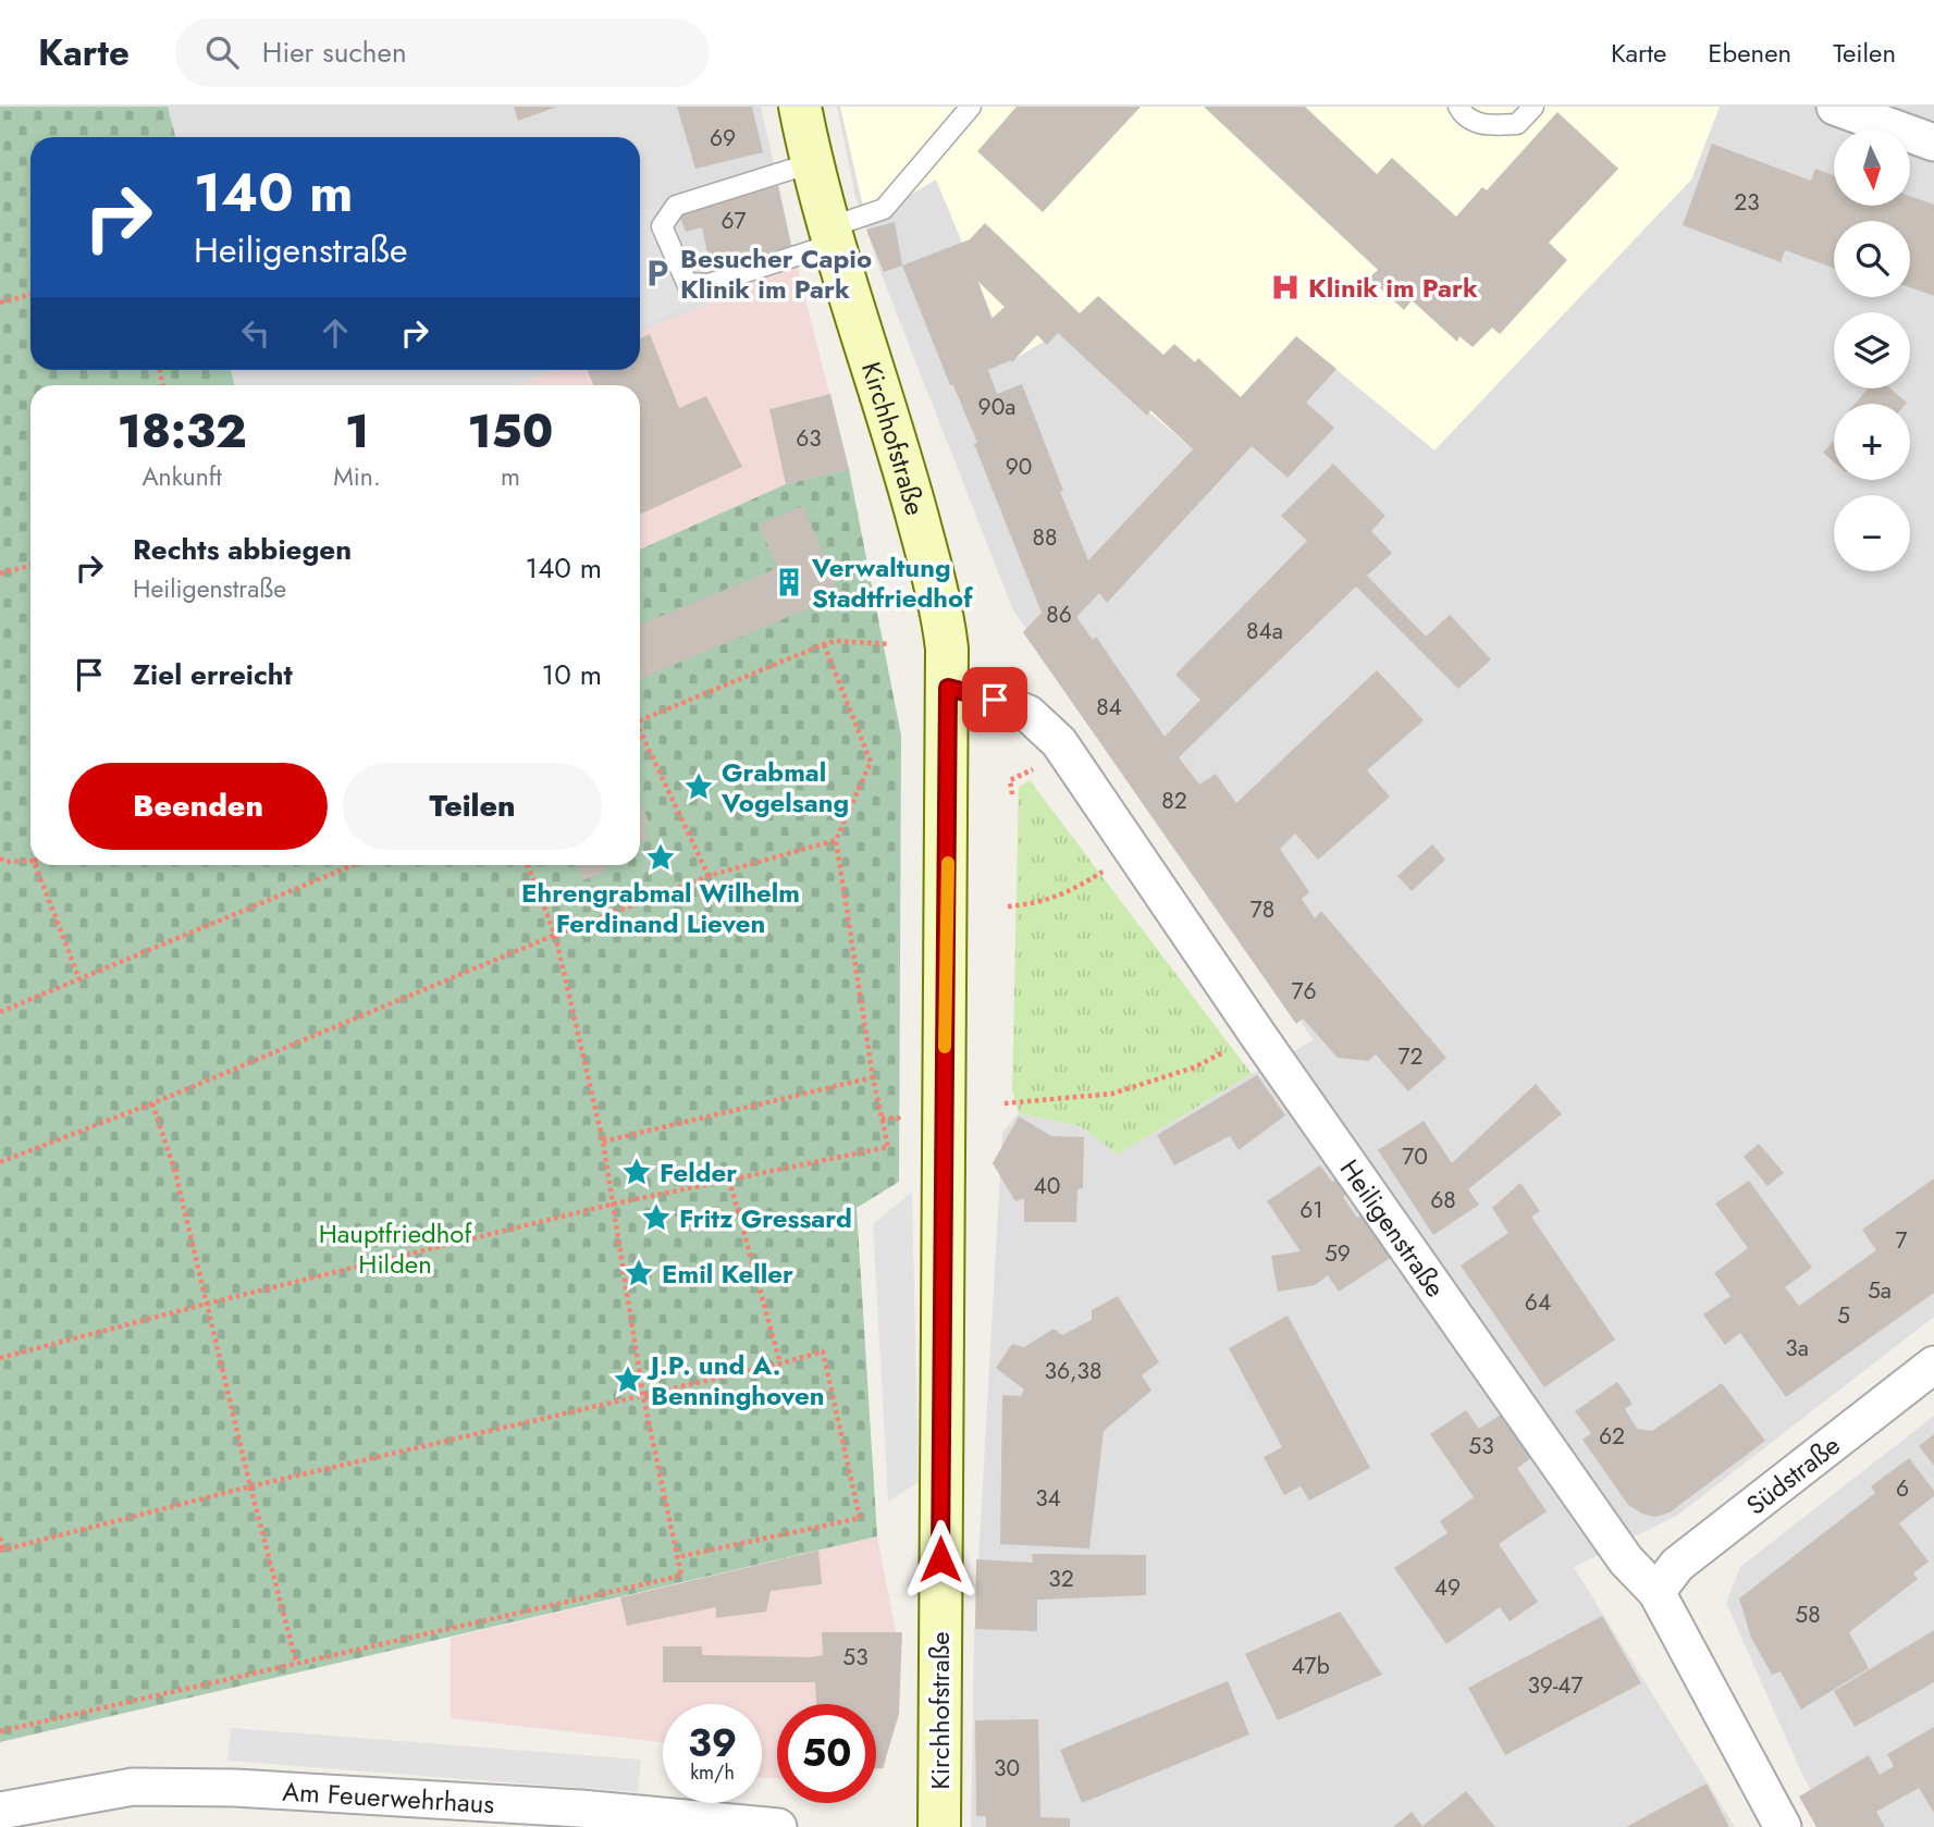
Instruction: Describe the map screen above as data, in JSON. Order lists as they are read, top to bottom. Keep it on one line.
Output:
{"streets":{"main road":["Kirchhofstraße"],"street":["Heiligenstraße","Südstraße","Am Feuerwehrhaus"]},"crossings":[["Kirchhofstraße","Heiligenstraße"],["Heiligenstraße","Südstraße"]],"parks":["Hauptfriedhof Hilden"],"places":{"parking":["Besucher Capio Klinik im Park"],"hospital":["Klinik im Park"],"building":["Verwaltung Stadtfriedhof"],"place":["Grabmal Vogelsang","Ehrengrabmal Wilhelm Ferdinand Lieven","Felder","Fritz Gressard","Emil Keller","J.P. und A. Benninghoven"]},"house_numbers":["69","23","67","90a","63","90","88","86","84a","84","82","78","76","72","70","40","68","61","7","59","5a","64","5","3a","36,38","62","53","6","34","32","49","58","53","47b","39-47","30"],"north":"bottom","page":{"header":"Karte","search":"Hier suchen","nav":["Karte","Ebenen","Teilen"],"map_buttons":["+","−"],"turn":["140 m","Heiligenstraße"],"eta":["18:32","Ankunft","1","Min.","150","m"],"list":[{"name":"Rechts abbiegen","note":"Heiligenstraße","value":"140 m"},{"name":"Ziel erreicht","value":"10 m"}],"buttons":["Beenden","Teilen"],"speed":"39 km/h","limit":"50"}}
